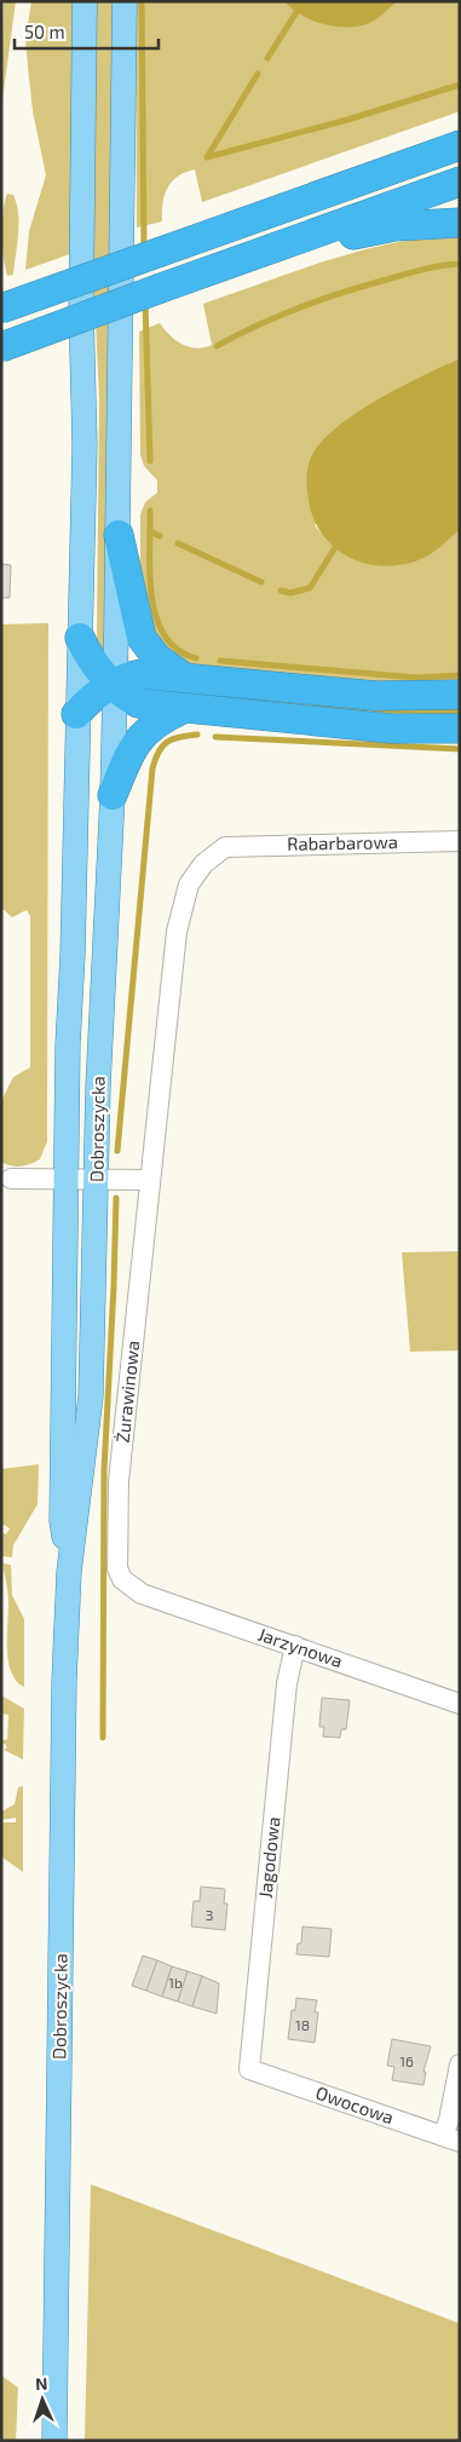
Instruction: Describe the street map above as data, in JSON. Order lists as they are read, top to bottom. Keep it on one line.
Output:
{"streets":{"main road":["Dobroszycka"],"street":["Rabarbarowa","Żurawinowa","Jarzynowa","Jagodowa","Owocowa"]},"crossings":[["Rabarbarowa","Żurawinowa"],["Żurawinowa","Jarzynowa"],["Jarzynowa","Jagodowa"],["Jagodowa","Owocowa"]],"house_numbers":["3","1b","18","16"],"scale_bar":"50 m","north":"top"}
